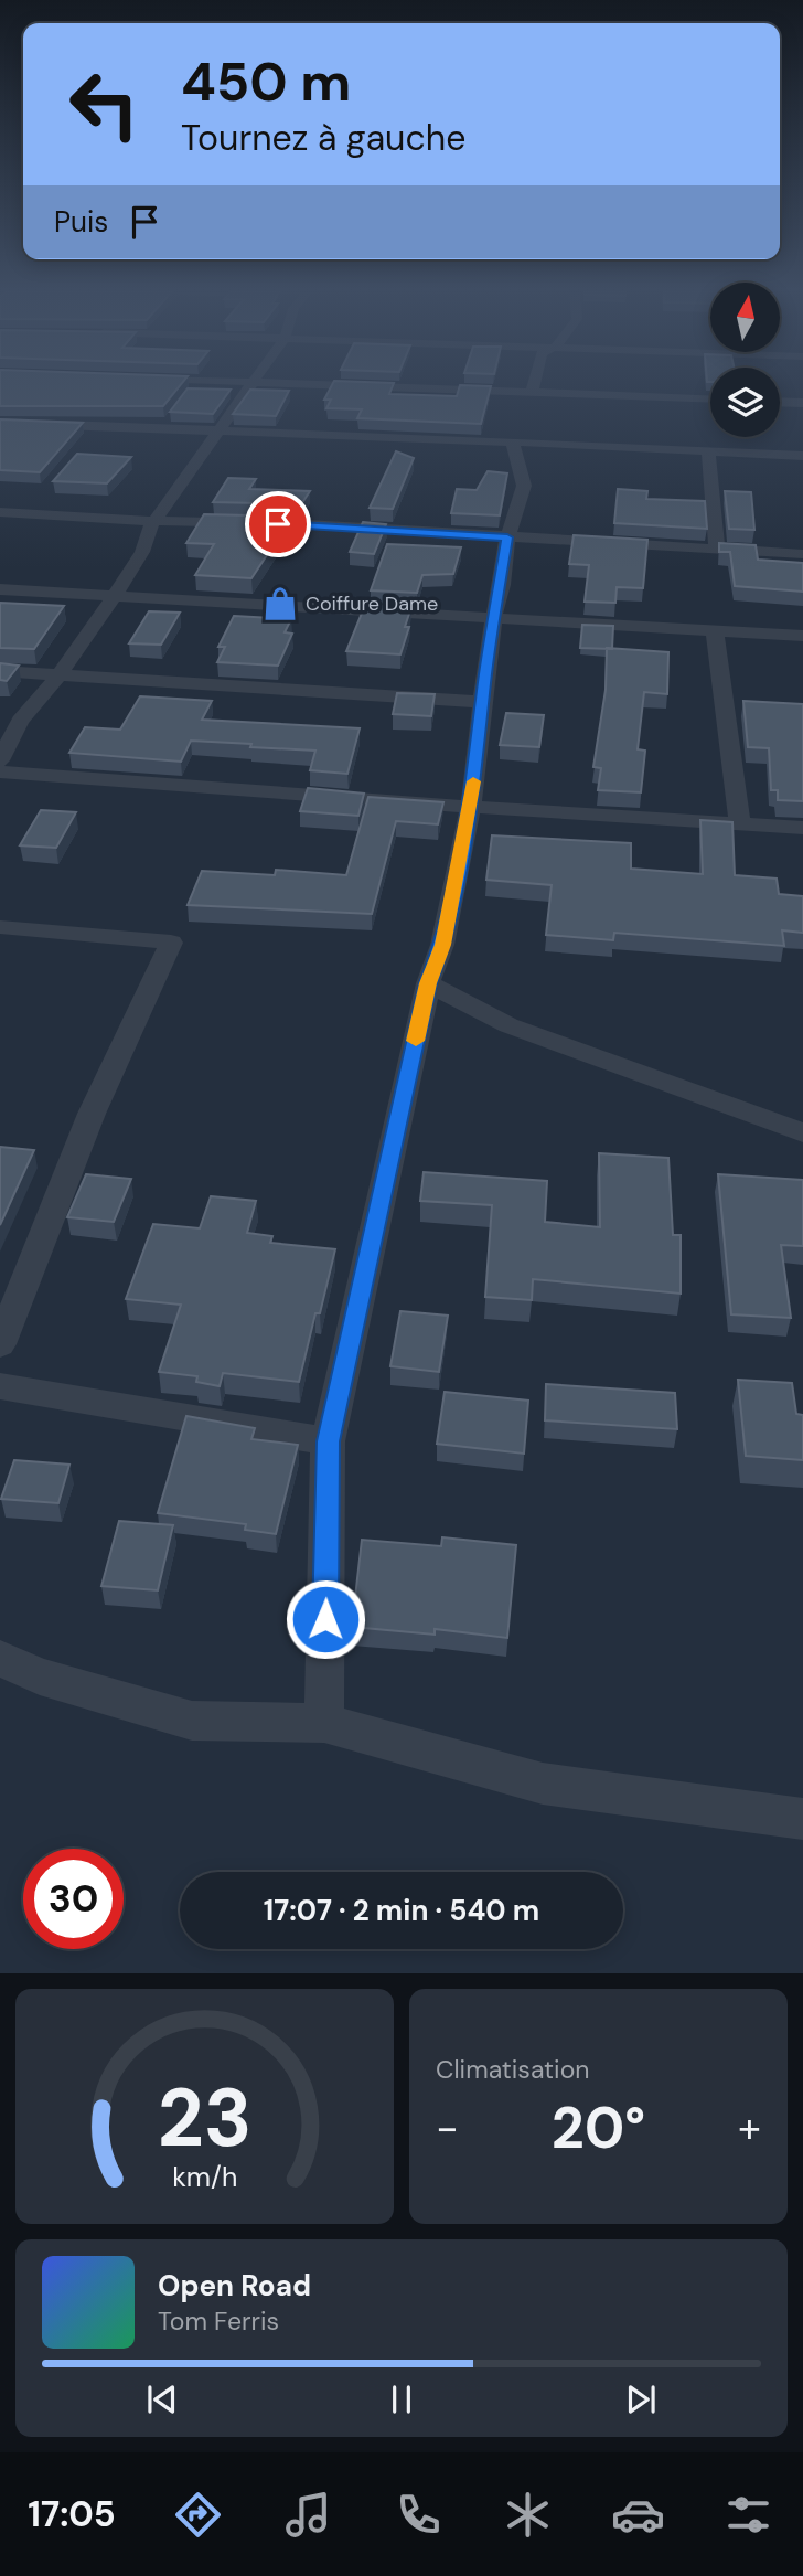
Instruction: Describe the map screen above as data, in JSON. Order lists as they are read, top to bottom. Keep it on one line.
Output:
{"places":{"shop":["Coiffure Dame"]},"north":"top","page":{"turn":["450 m","Tournez à gauche"],"then":"Puis","limit":"30","trip":"17:07 · 2 min · 540 m","tile":"Climatisation","heat":["−","20°","+"],"song":["Open Road","Tom Ferris"],"tabs":"17:05","gauge":["23","km/h"]}}
